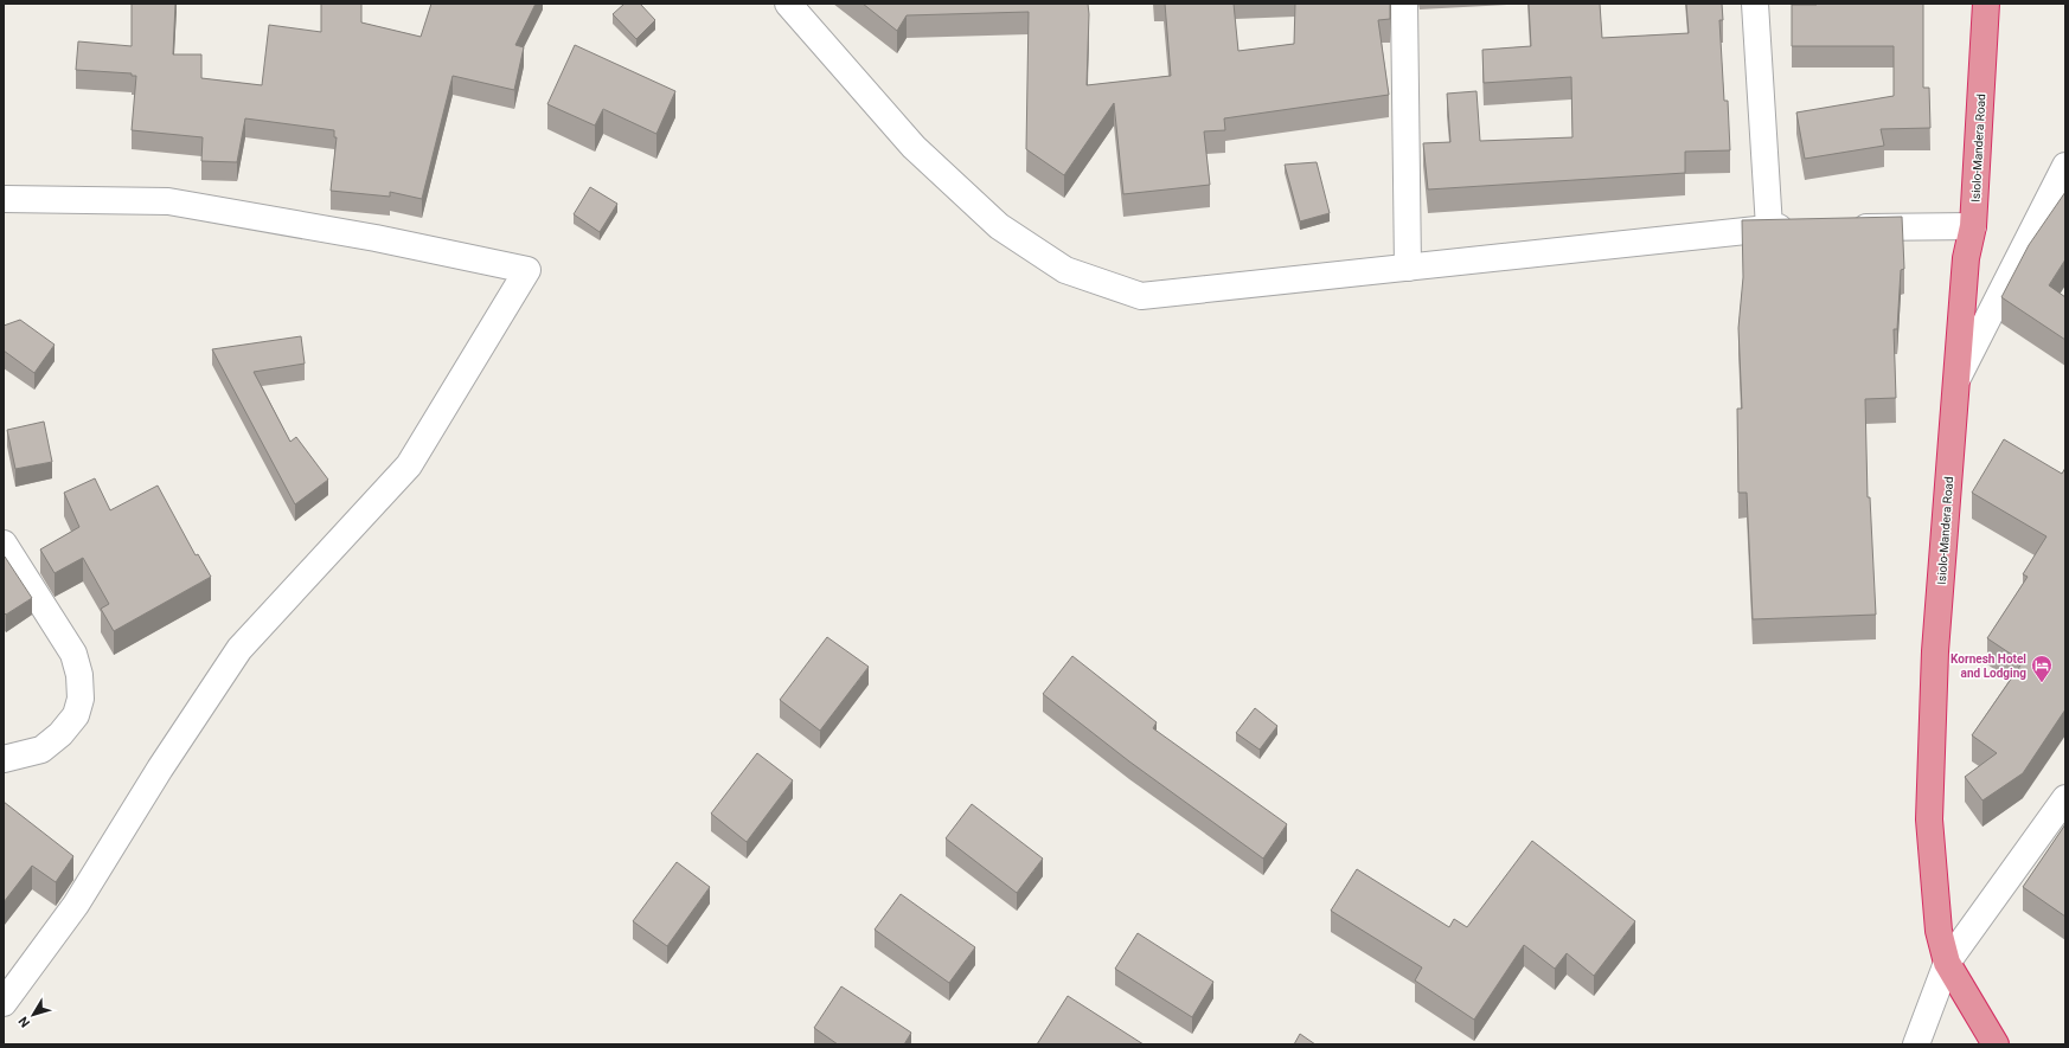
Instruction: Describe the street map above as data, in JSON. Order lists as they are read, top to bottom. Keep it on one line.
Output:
{"streets":{"highway":["Isiolo-Mandera Road"]},"places":{"hotel":["Kornesh Hotel and Lodging"]},"north":"bottom left"}
